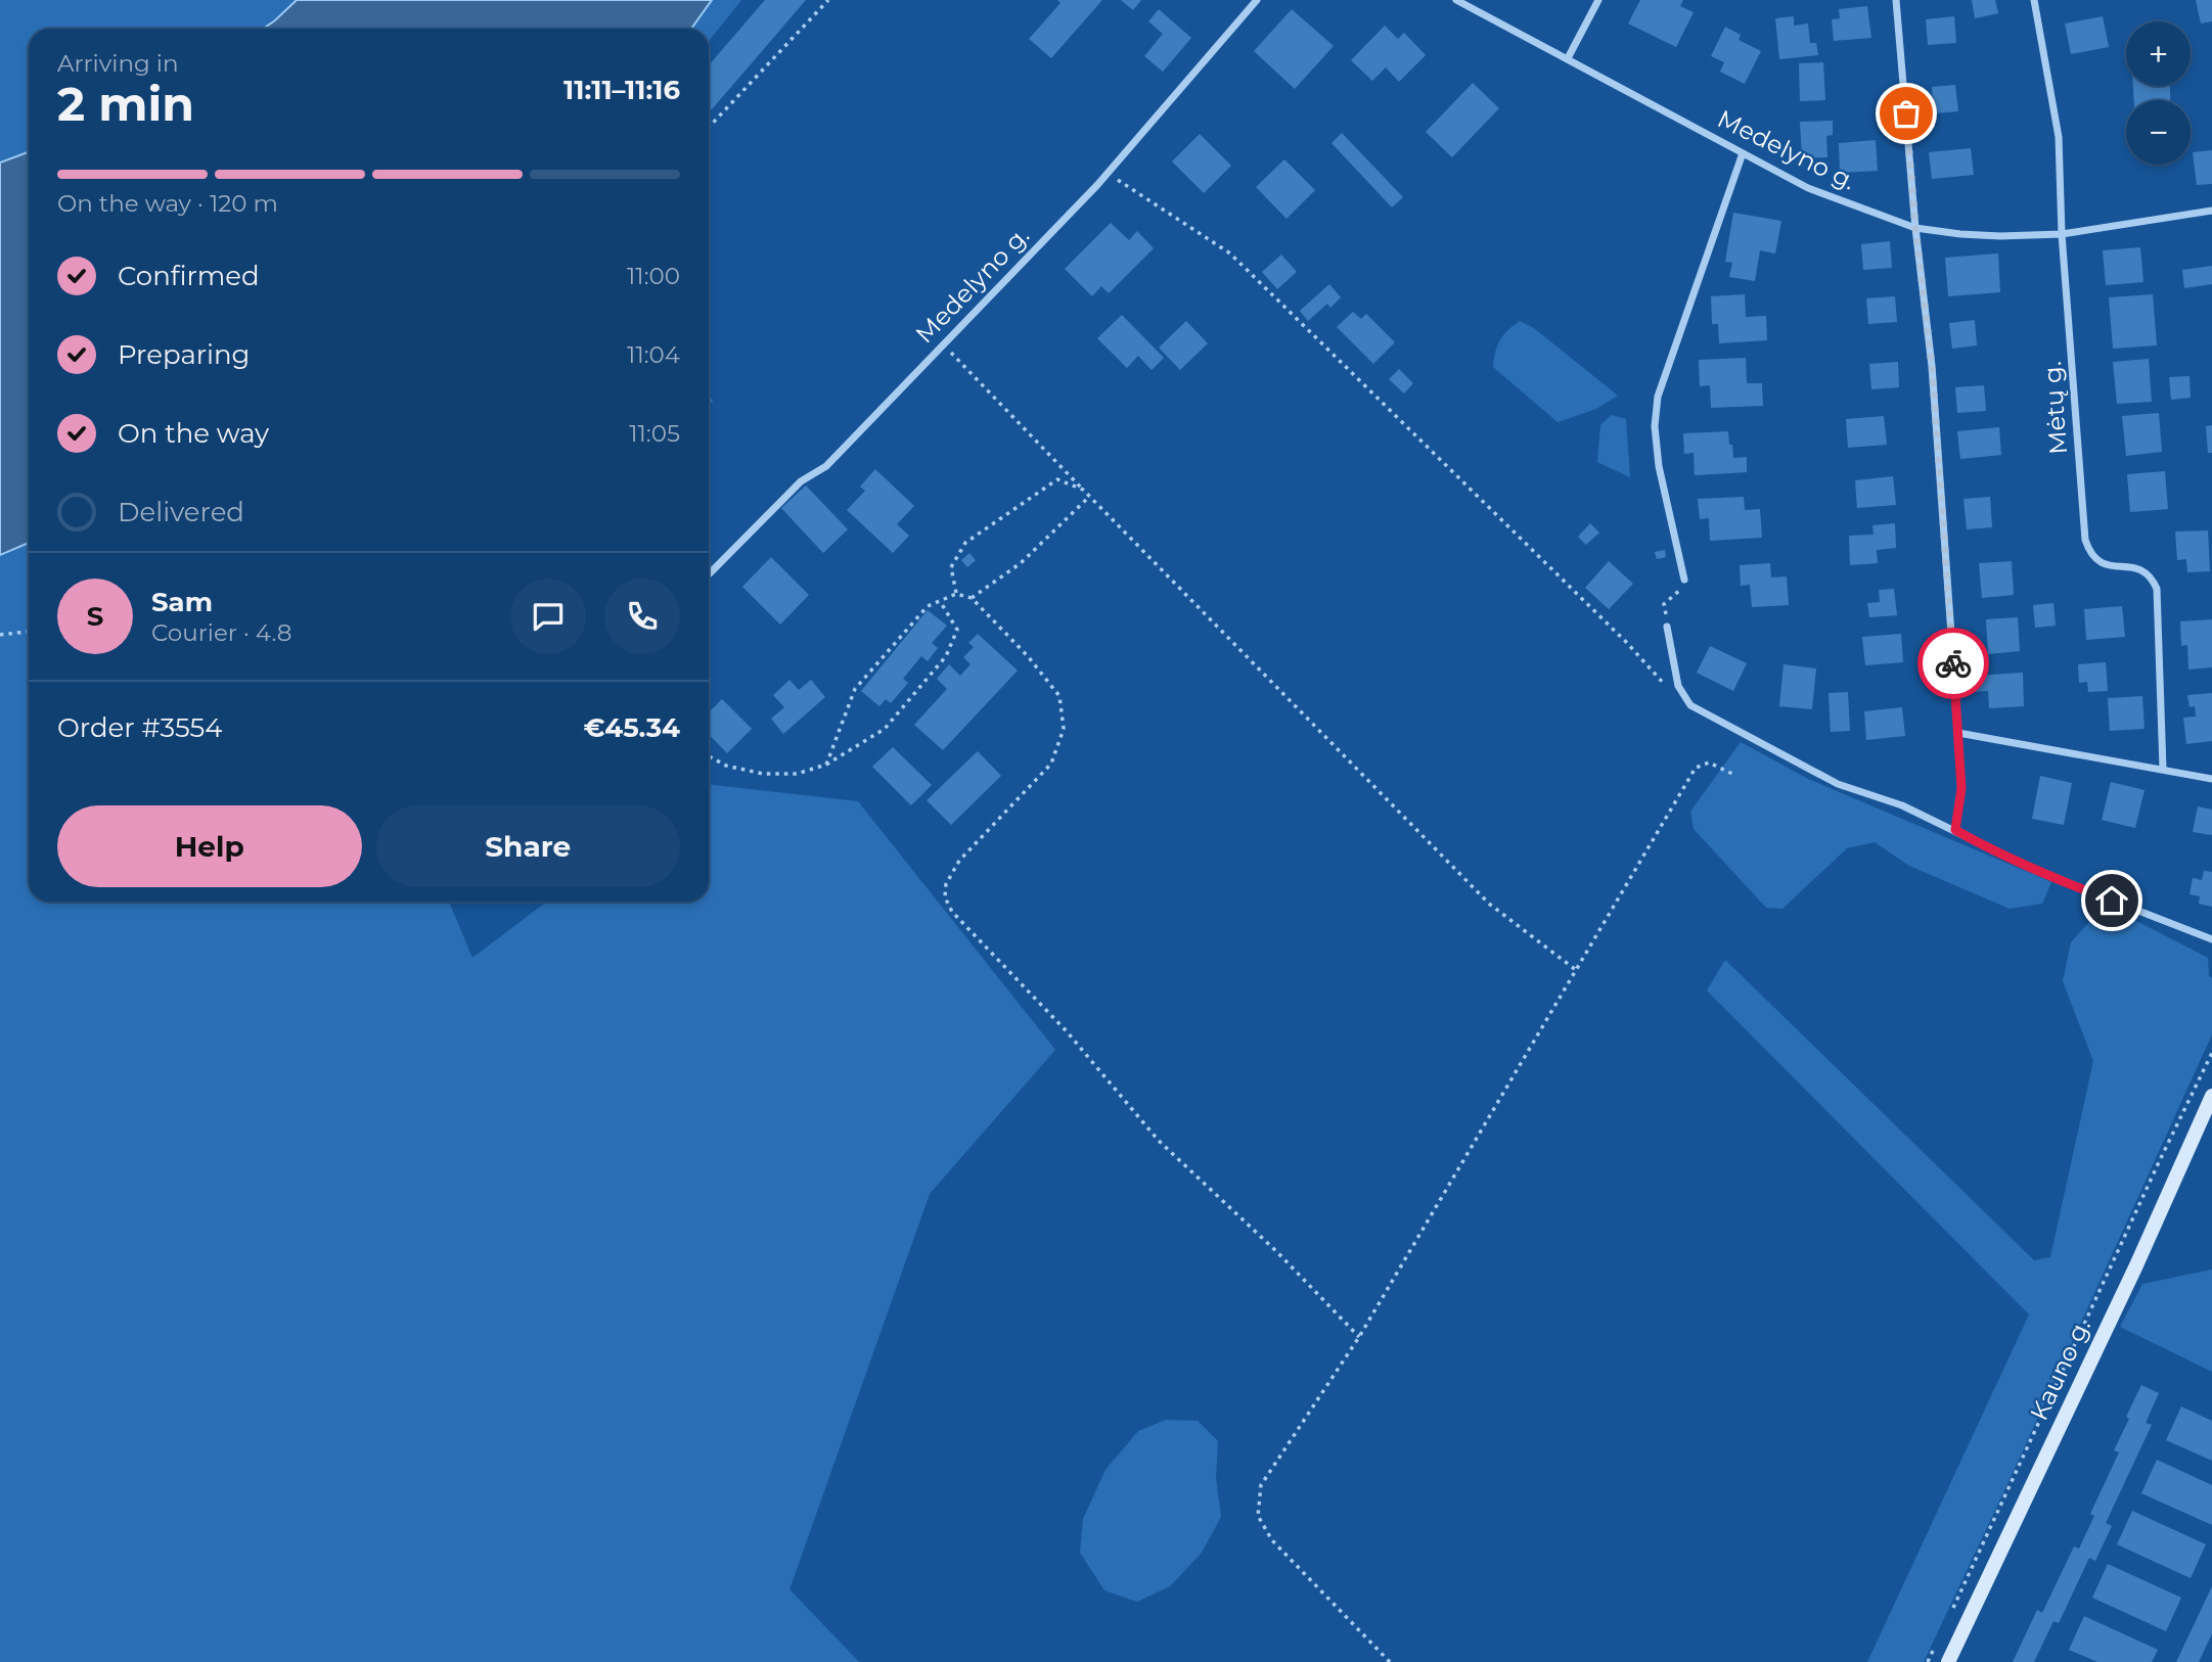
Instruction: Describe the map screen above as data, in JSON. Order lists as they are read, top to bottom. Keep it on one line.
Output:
{"streets":{"street":["Medelyno g.","Mėtų g.","Kauno g."]},"crossings":[["Medelyno g.","Mėtų g."]],"page":{"map_buttons":["+","−"],"heading":["2 min","Arriving in","11:11–11:16"],"panel":["Sam","Courier · 4.8","Order #3554","€45.34"],"bar":"On the way · 120 m","list":[["Confirmed","11:00"],["Preparing","11:04"],["On the way","11:05"],"Delivered"],"round":"S","buttons":["Help","Share"]}}
